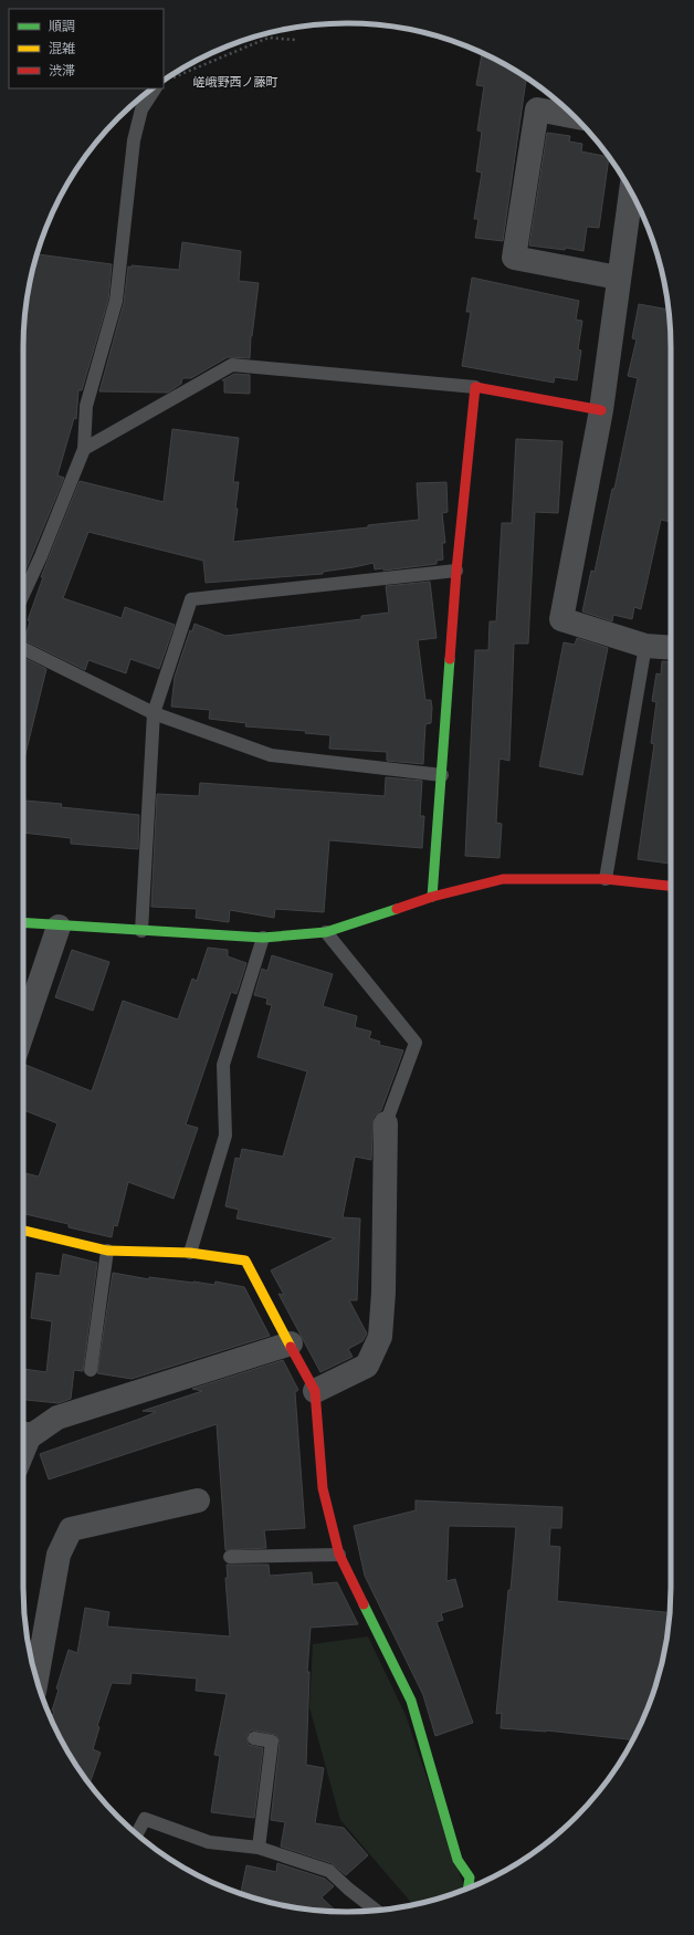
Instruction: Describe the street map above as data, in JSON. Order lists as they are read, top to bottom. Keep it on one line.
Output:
{"districts":["嵯峨野西ノ藤町"],"legend":["順調","混雑","渋滞"]}
